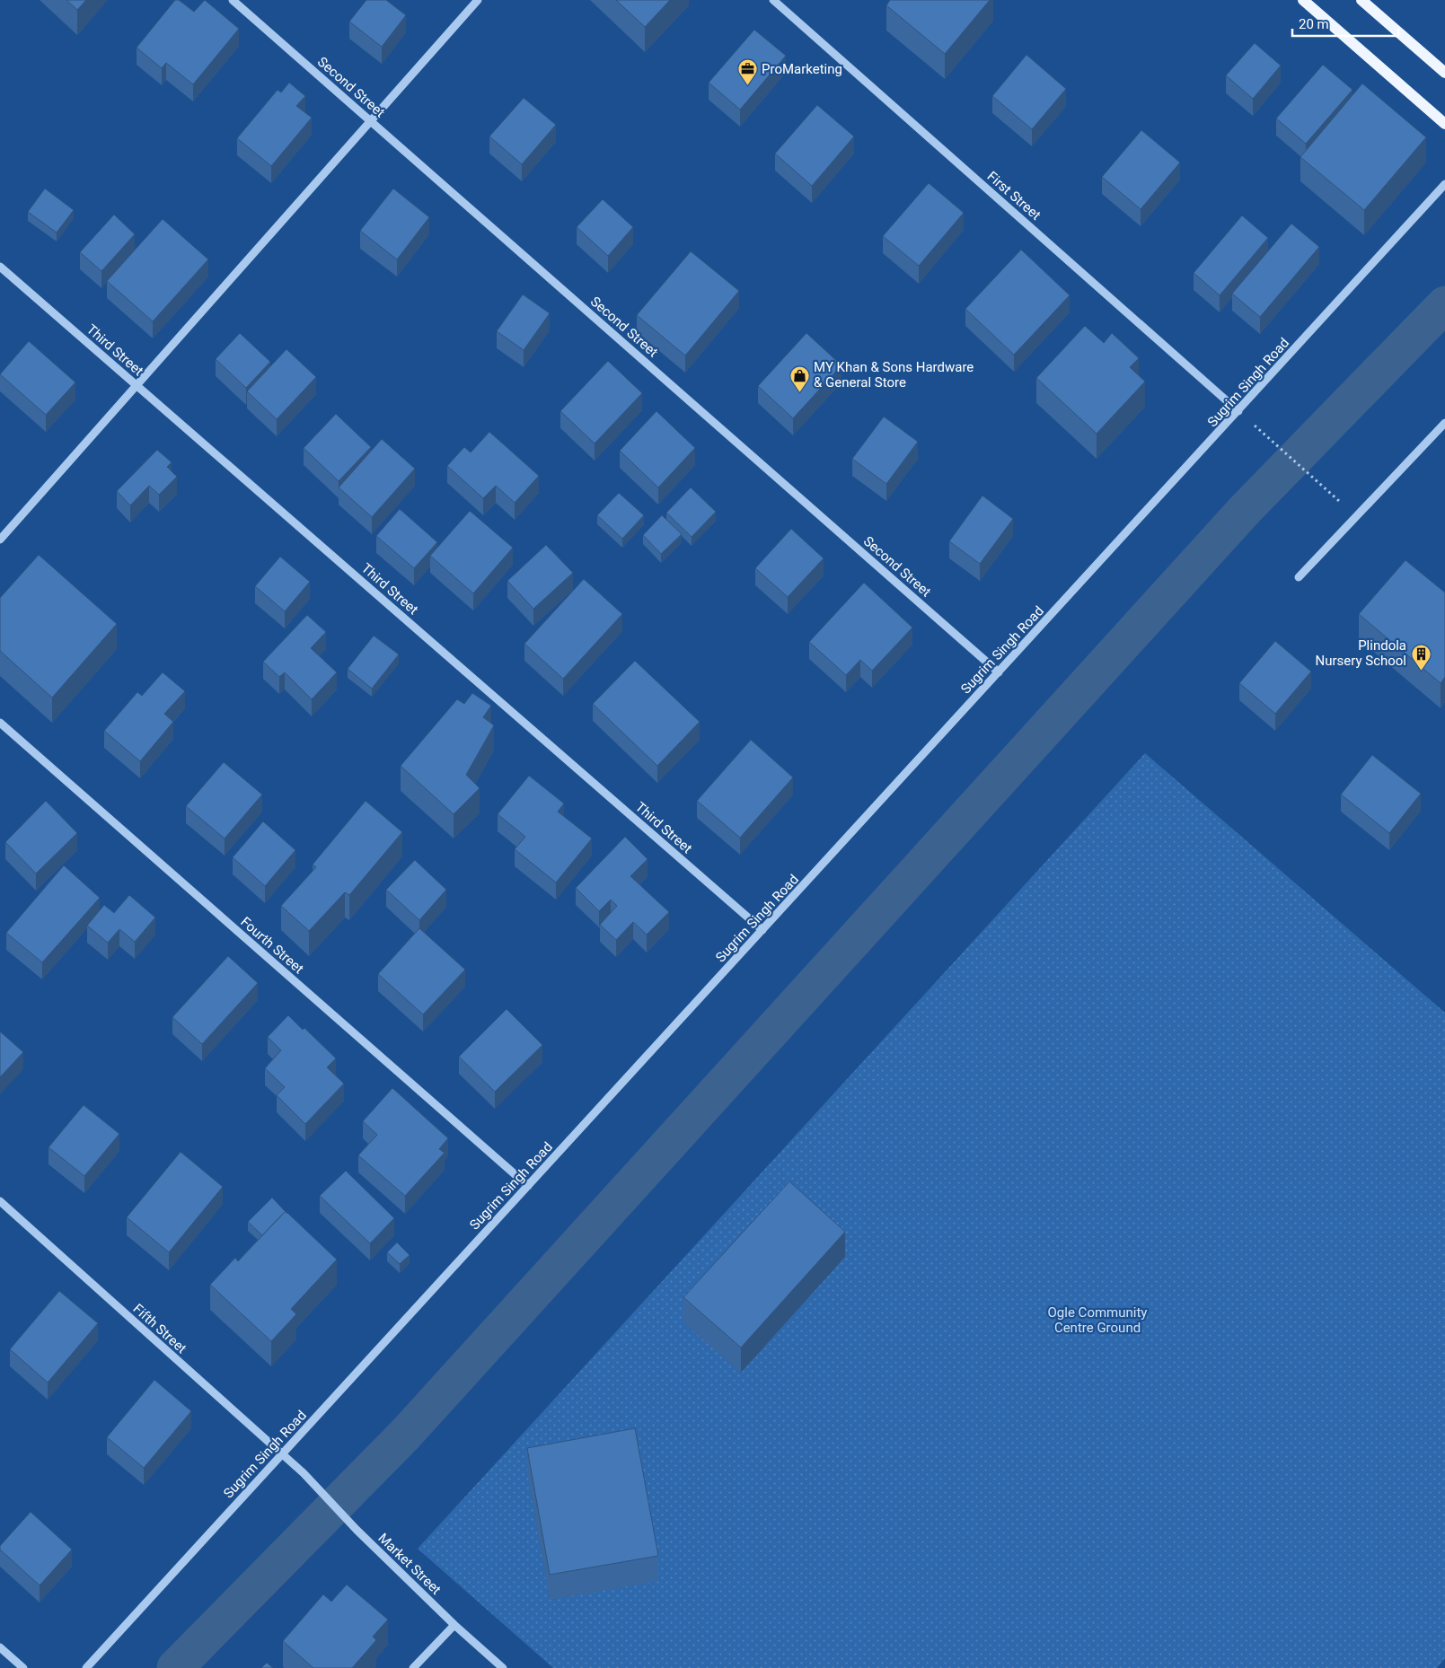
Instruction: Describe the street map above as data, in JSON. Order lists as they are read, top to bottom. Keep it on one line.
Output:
{"streets":{"street":["Second Street","First Street","Third Street","Sugrim Singh Road","Fourth Street","Fifth Street","Market Street"]},"crossings":[["Second Street","Sugrim Singh Road"],["First Street","Sugrim Singh Road"],["Third Street","Sugrim Singh Road"],["Sugrim Singh Road","Fourth Street"],["Sugrim Singh Road","Fifth Street"],["Fifth Street","Market Street"]],"parks":["Ogle Community Centre Ground"],"places":{"office":["ProMarketing"],"shop":["MY Khan & Sons Hardware & General Store"],"building":["Plindola Nursery School"]},"scale_bar":"20 m"}
